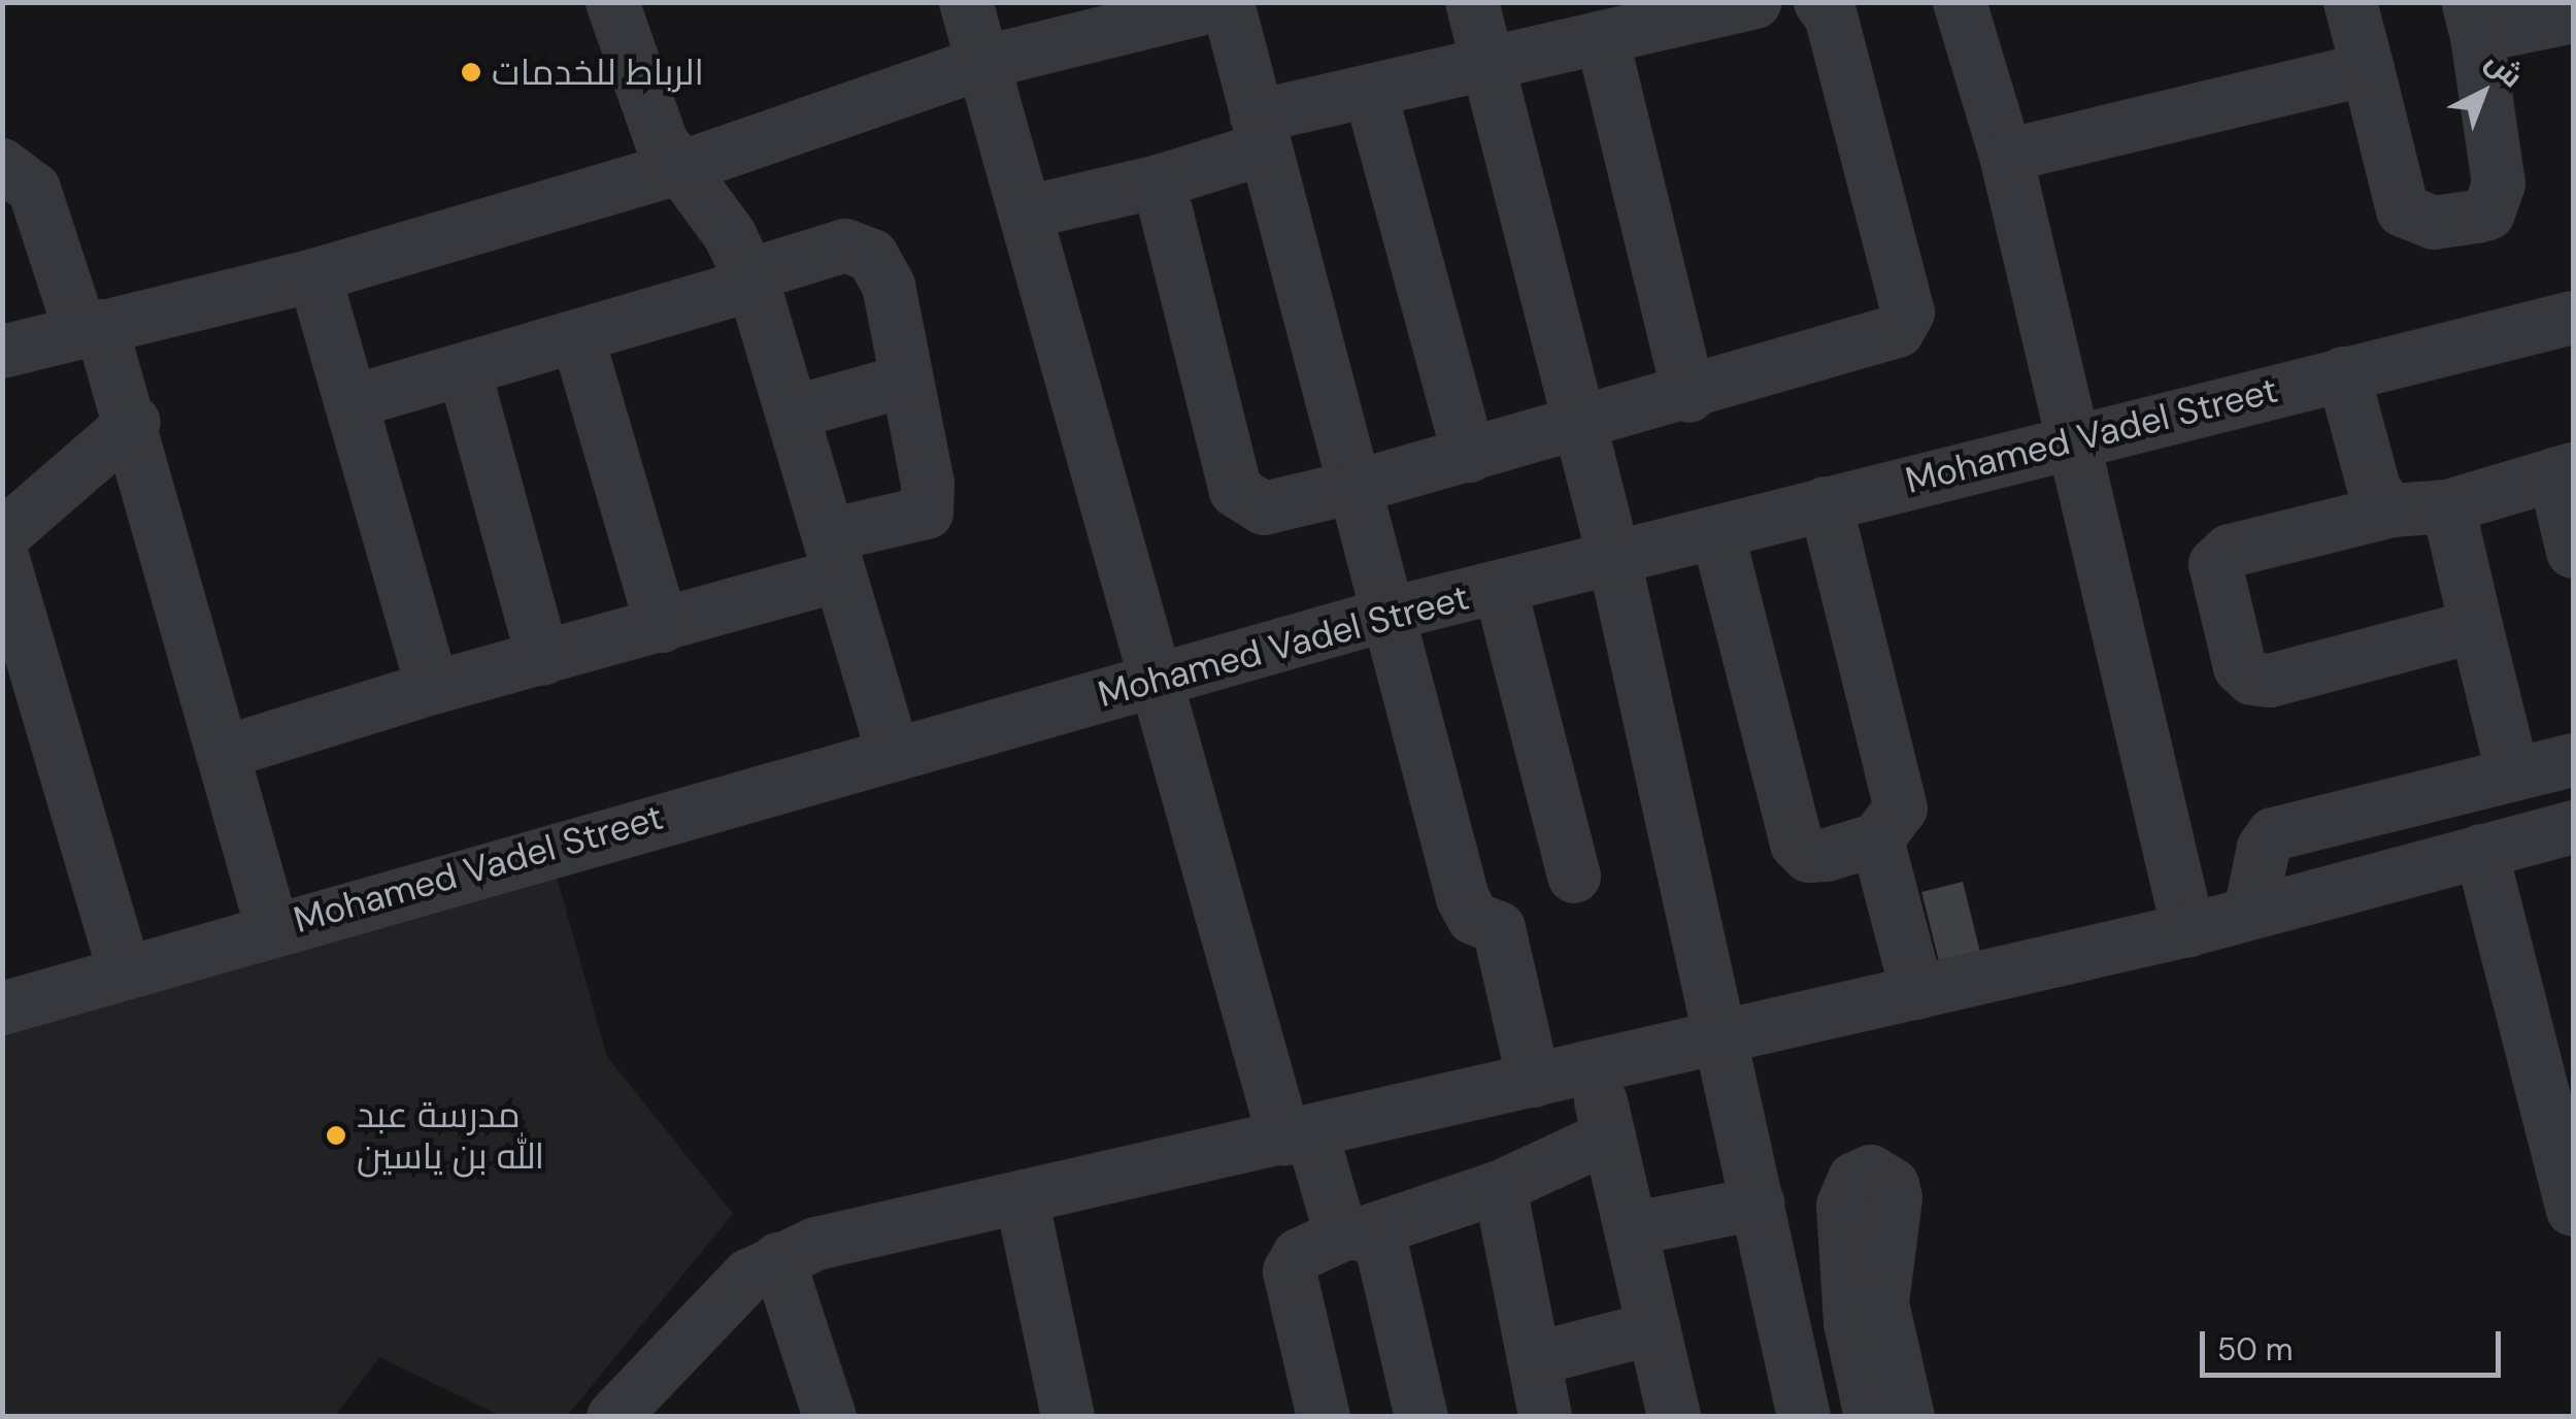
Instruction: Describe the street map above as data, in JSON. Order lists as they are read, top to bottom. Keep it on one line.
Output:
{"streets":{"street":["Mohamed Vadel Street"]},"places":["الرباط للخدمات","مدرسة عبد الله بن ياسين"],"scale_bar":"50 m","north":"top right"}
